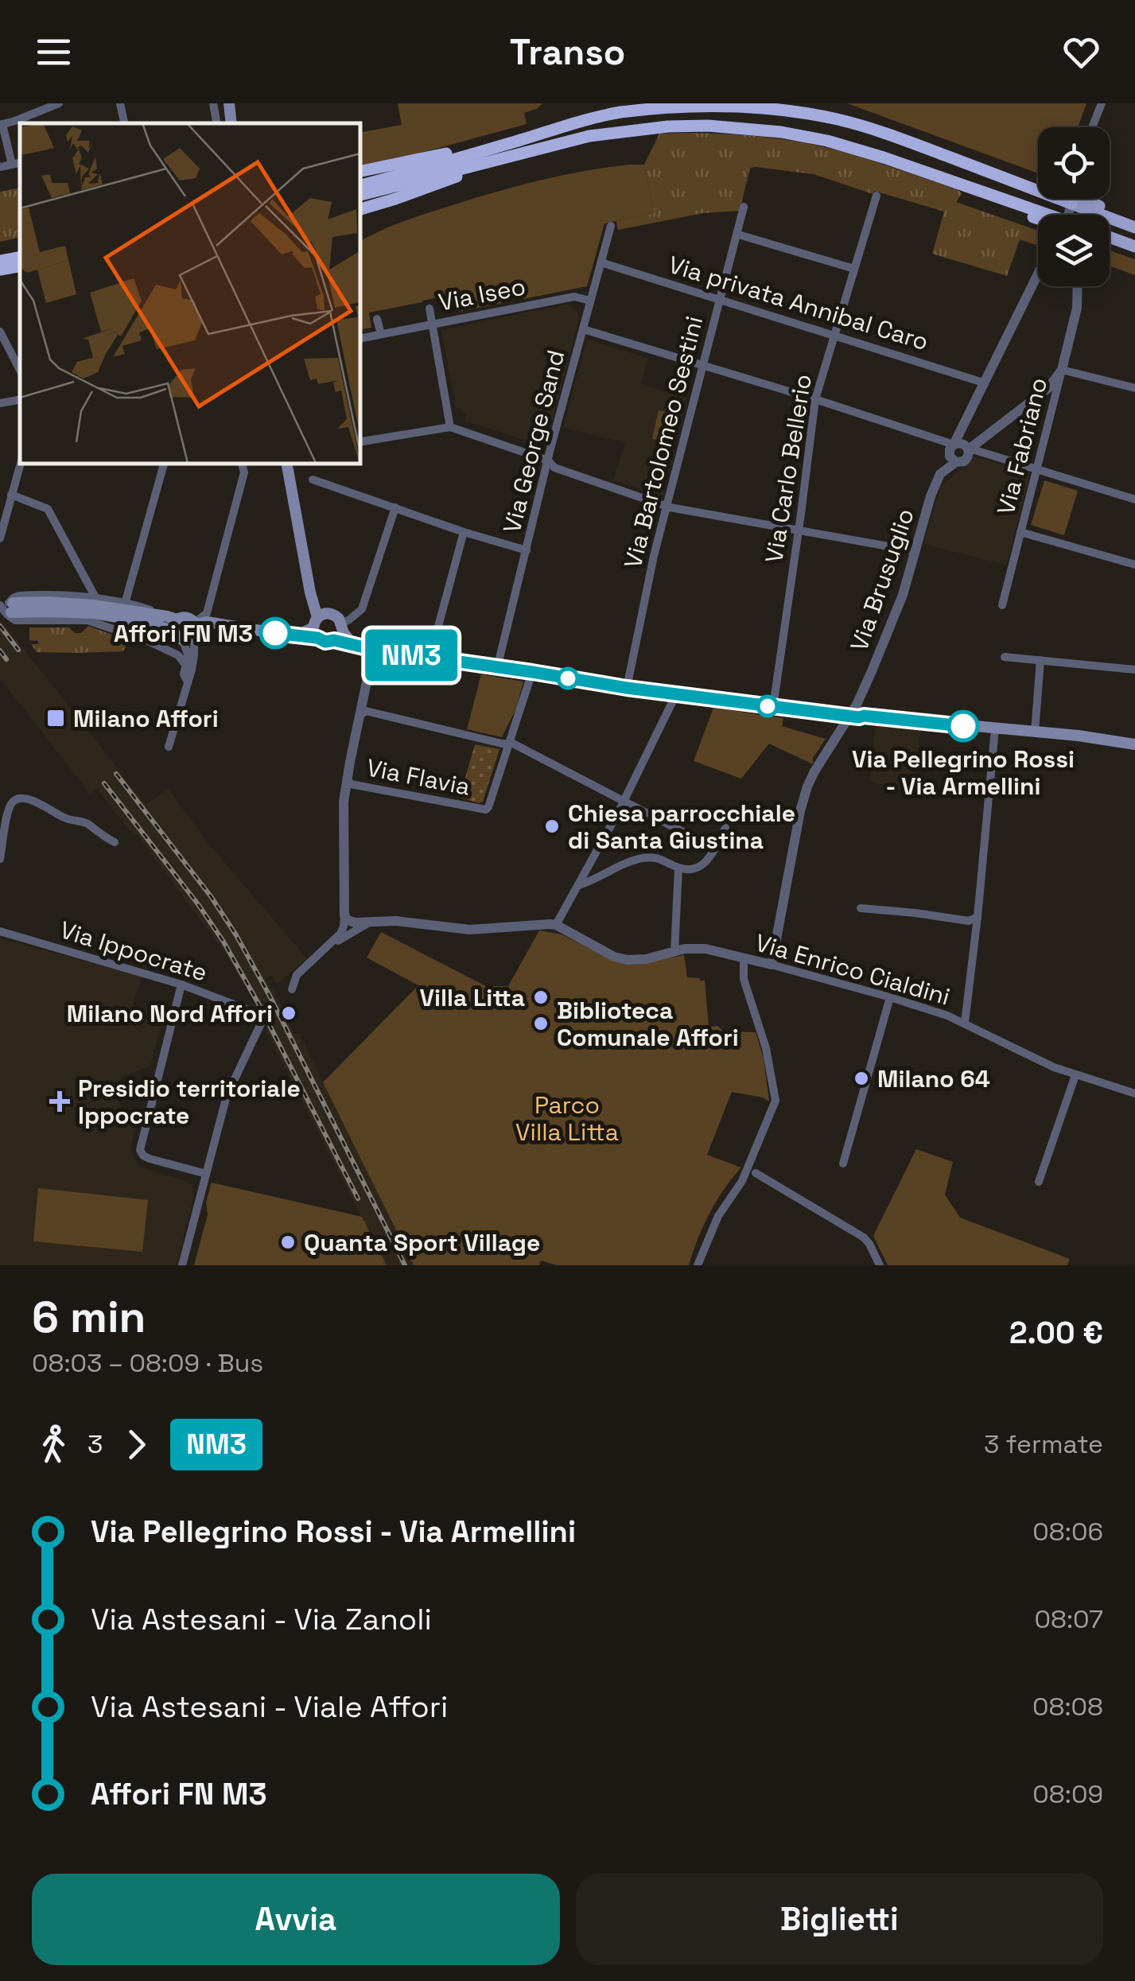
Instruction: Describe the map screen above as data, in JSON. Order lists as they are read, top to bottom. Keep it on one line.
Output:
{"streets":{"street":["Via Iseo","Via privata Annibal Caro","Via George Sand","Via Bartolomeo Sestini","Via Fabriano","Via Carlo Bellerio","Via Brusuglio","Via Flavia","Via Ippocrate","Via Enrico Cialdini"]},"crossings":[["Via Iseo","Via George Sand"],["Via privata Annibal Caro","Via George Sand"],["Via privata Annibal Caro","Via Bartolomeo Sestini"],["Via privata Annibal Caro","Via Carlo Bellerio"],["Via Fabriano","Via Brusuglio"],["Via Brusuglio","Via Enrico Cialdini"]],"parks":["Parco Villa Litta"],"places":{"other":["Affori FN M3","Via Pellegrino Rossi - Via Armellini","Chiesa parrocchiale di Santa Giustina","Villa Litta","Milano Nord Affori","Biblioteca Comunale Affori","Milano 64","Quanta Sport Village"],"transit":["Milano Affori"],"health":["Presidio territoriale Ippocrate"]},"lines":["bus line NM3"],"page":{"header":"Transo","on_map":"NM3","heading":["6 min","08:03 – 08:09 · Bus","2.00 €"],"legs":["3","NM3","3 fermate"],"list":[{"name":"Via Pellegrino Rossi - Via Armellini","value":"08:06"},{"name":"Via Astesani - Via Zanoli","value":"08:07"},{"name":"Via Astesani - Viale Affori","value":"08:08"},{"name":"Affori FN M3","value":"08:09"}],"buttons":["Avvia","Biglietti"]}}
